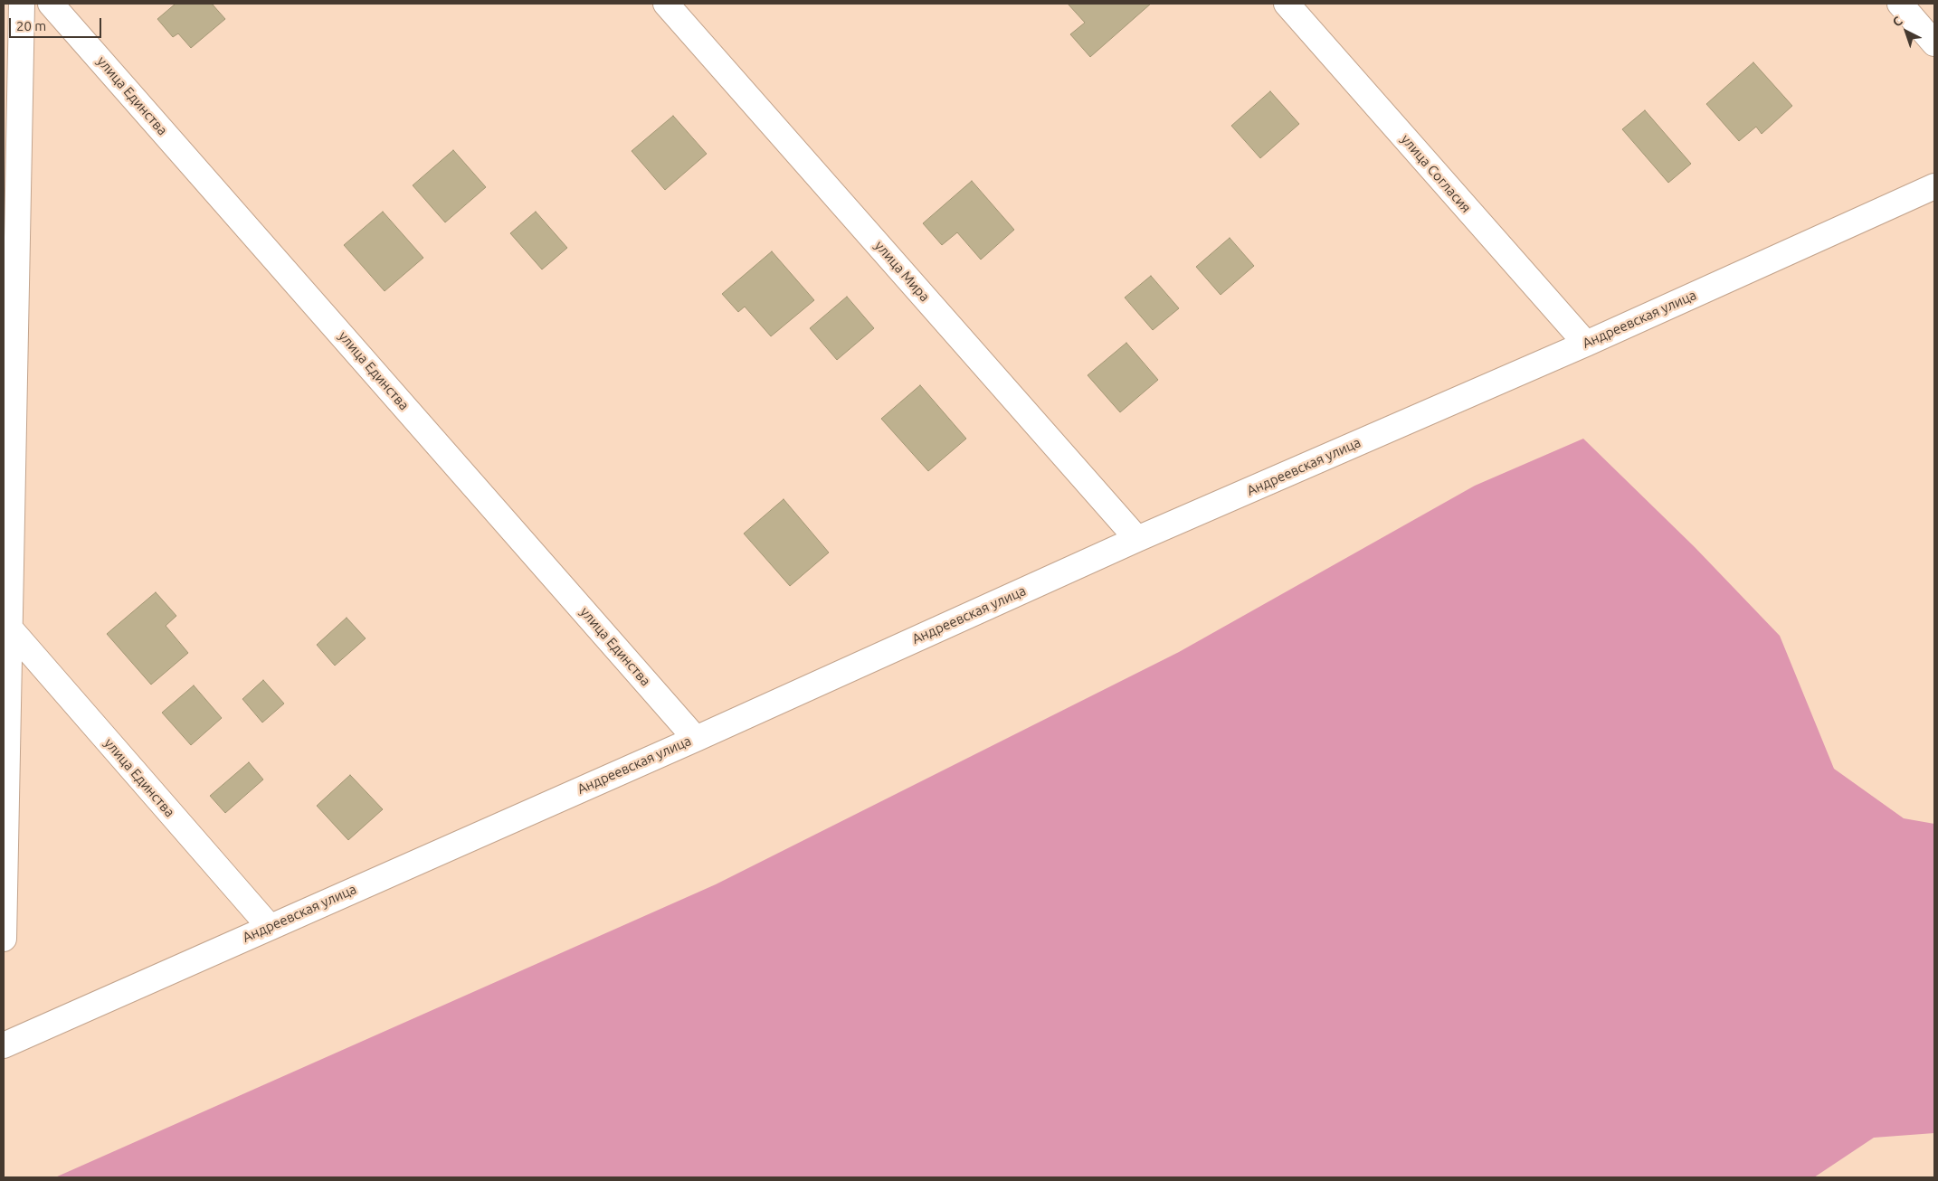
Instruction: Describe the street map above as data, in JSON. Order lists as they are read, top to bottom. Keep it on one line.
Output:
{"streets":{"street":["улица Единства","улица Согласия","улица Мира","Андреевская улица"]},"crossings":[["улица Единства","Андреевская улица"],["улица Согласия","Андреевская улица"],["улица Мира","Андреевская улица"]],"scale_bar":"20 m","north":"top left"}
